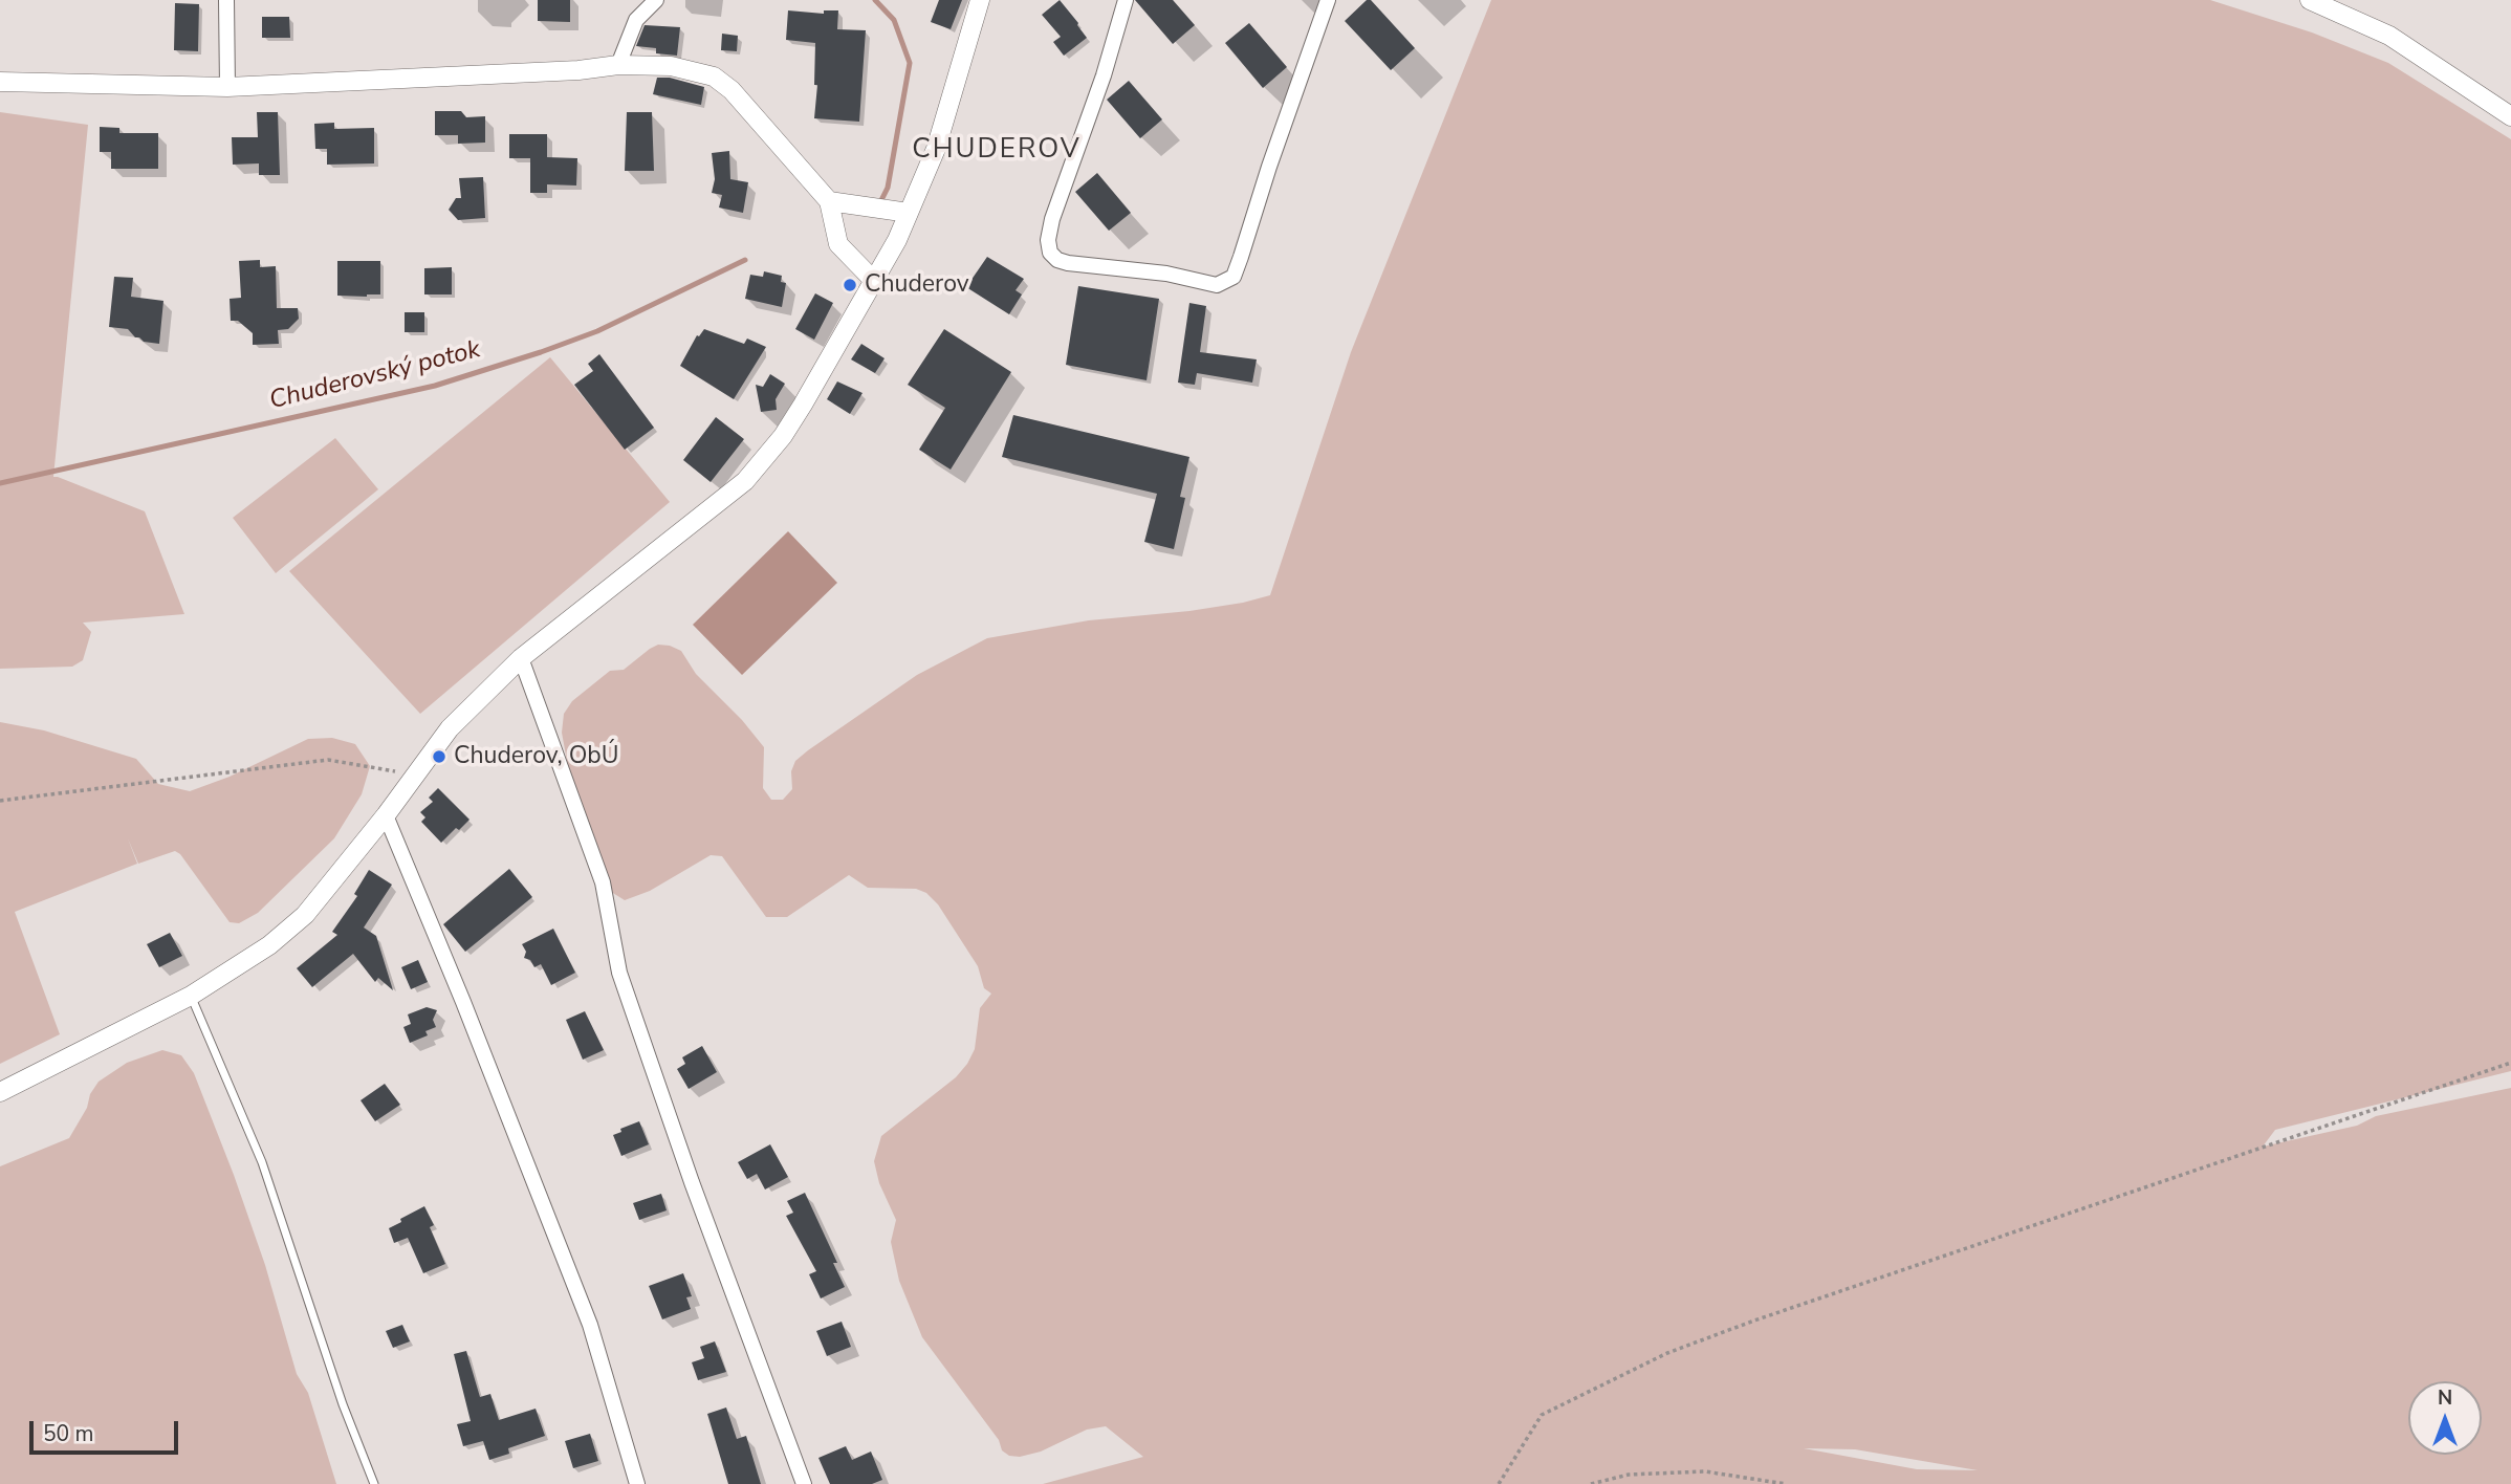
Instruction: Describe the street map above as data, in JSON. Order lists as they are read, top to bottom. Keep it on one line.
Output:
{"districts":["CHUDEROV"],"water":["Chuderovský potok"],"places":["Chuderov","Chuderov, ObÚ"],"scale_bar":"50 m","north":"top"}
